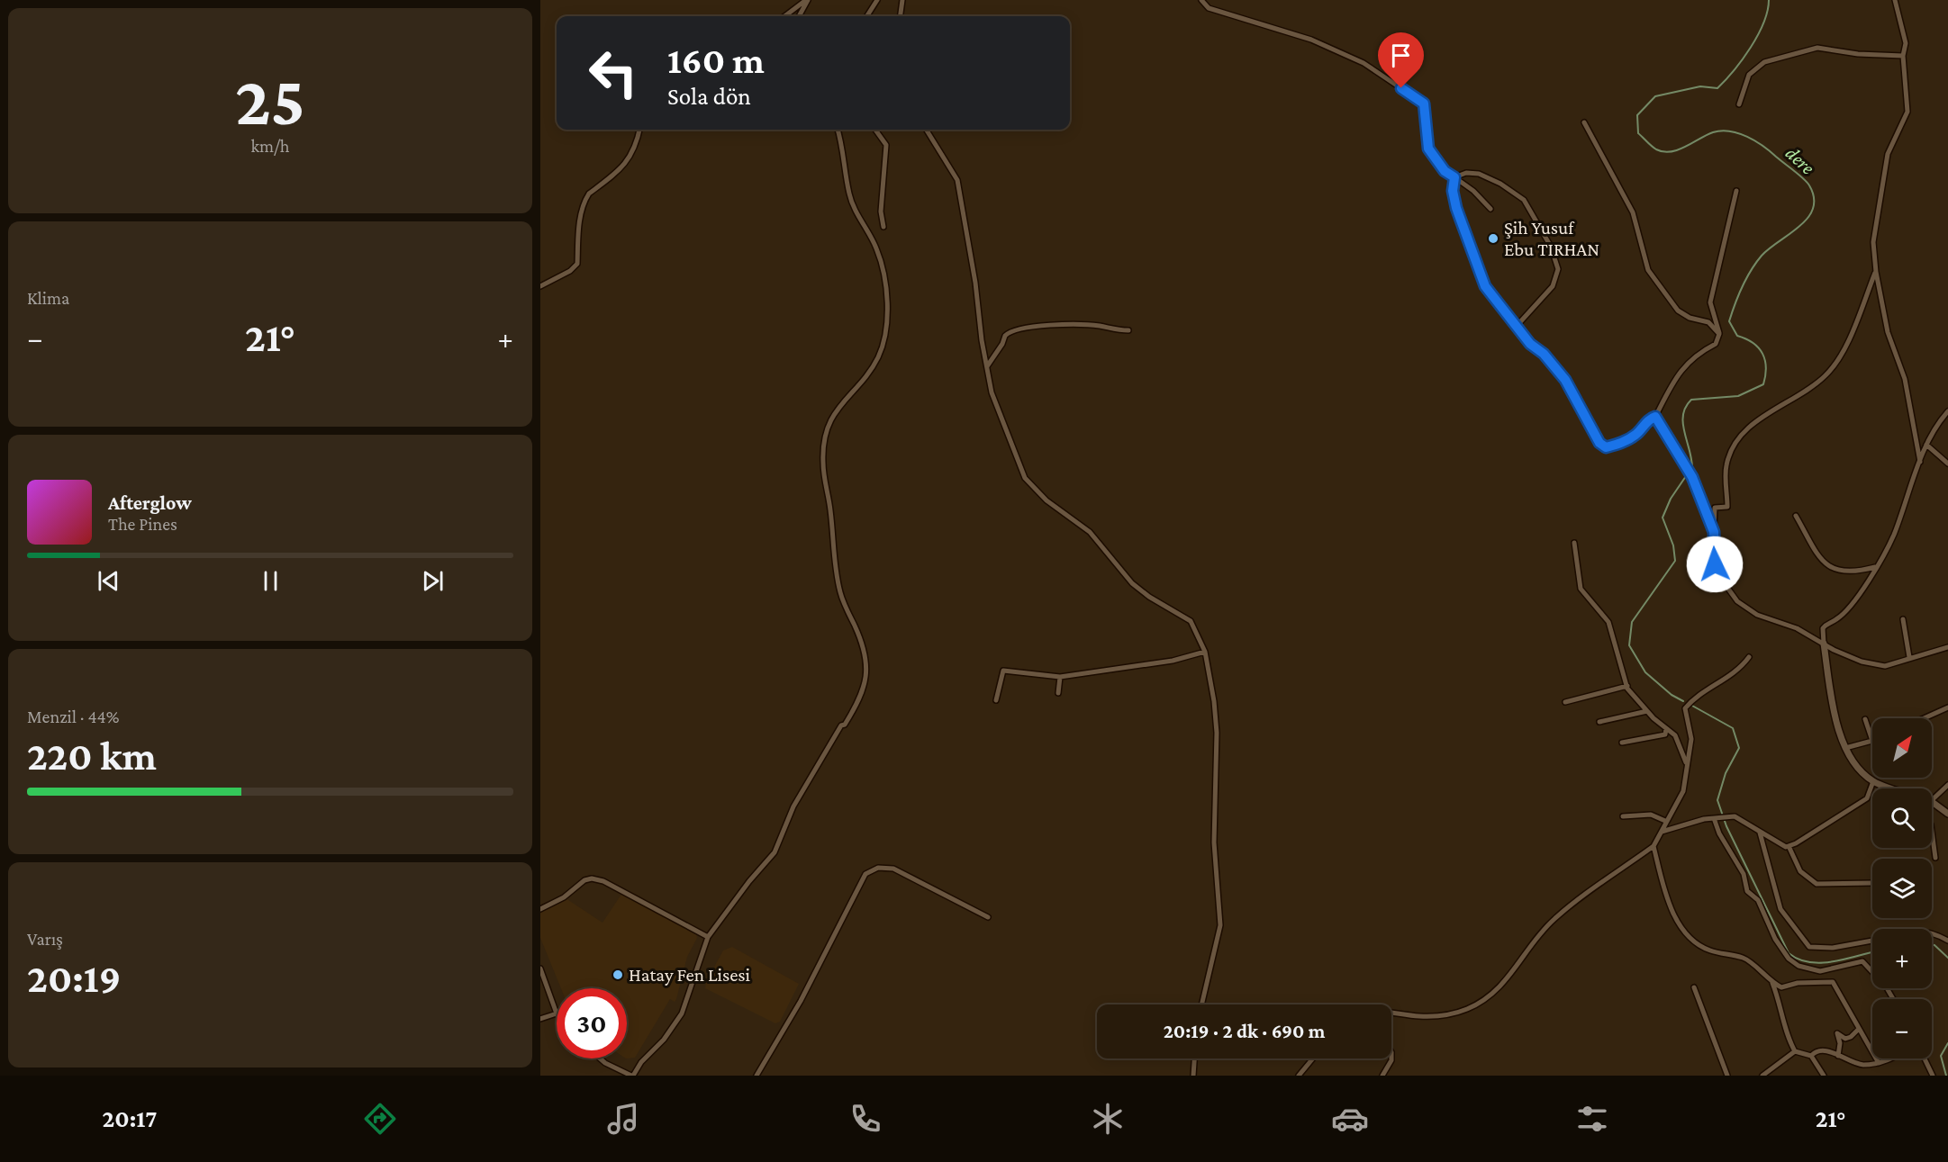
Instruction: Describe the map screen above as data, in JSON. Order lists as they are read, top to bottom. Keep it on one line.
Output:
{"water":["dere"],"places":["Şih Yusuf Ebu TIRHAN","Hatay Fen Lisesi"],"north":"top right","page":{"tile":[["25","km/h"],"Klima",["Menzil · 44%","220 km"],["Varış","20:19"]],"turn":["160 m","Sola dön"],"heat":["−","21°","+"],"song":["Afterglow","The Pines"],"map_buttons":["+","−"],"limit":"30","trip":"20:19 · 2 dk · 690 m","tabs":["20:17","21°"]}}
